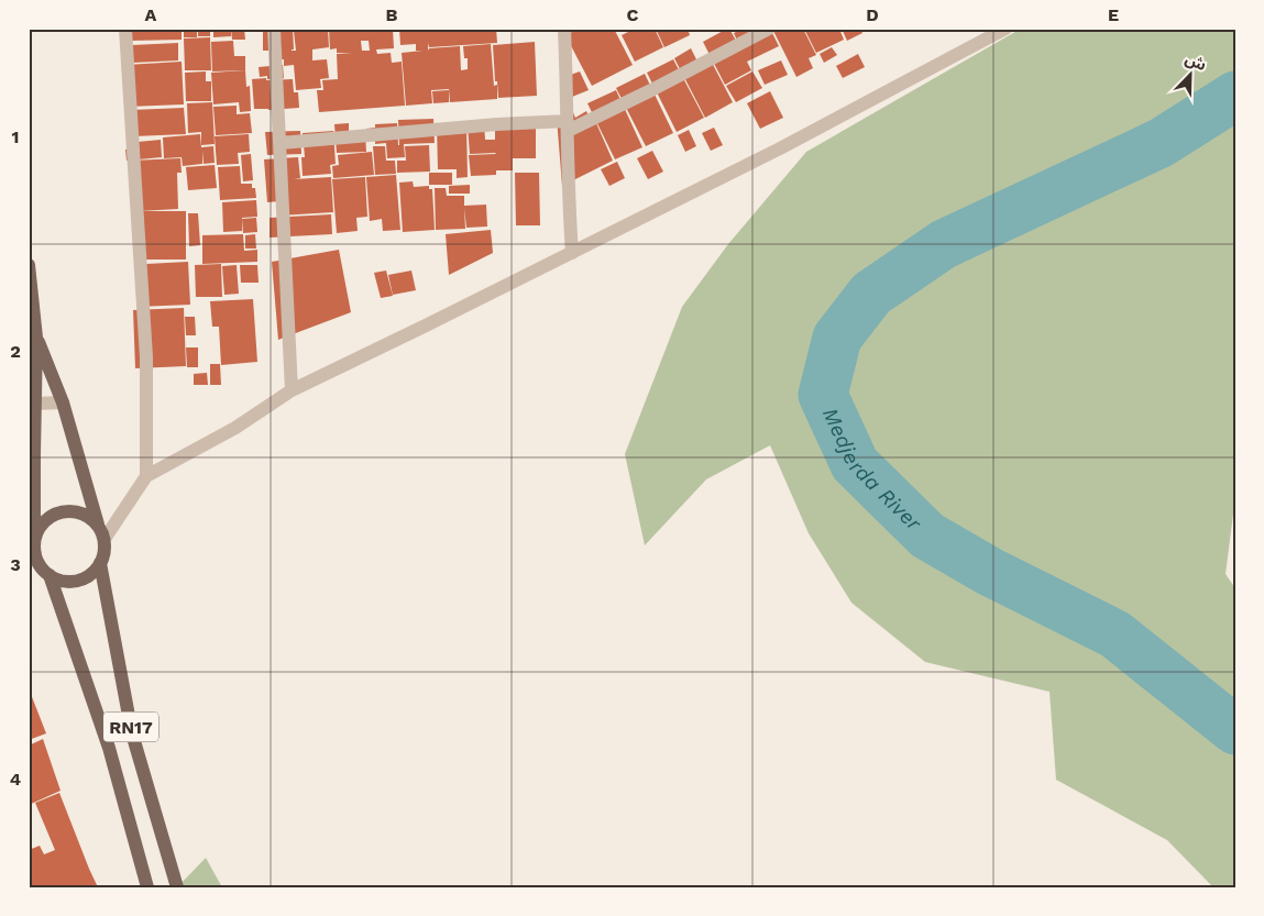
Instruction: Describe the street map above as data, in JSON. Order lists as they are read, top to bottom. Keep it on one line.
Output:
{"streets":{"main road":["RN17"]},"water":["Medjerda River"],"north":"top right","grid":{"columns":["A","B","C","D","E"],"rows":["1","2","3","4"]}}
